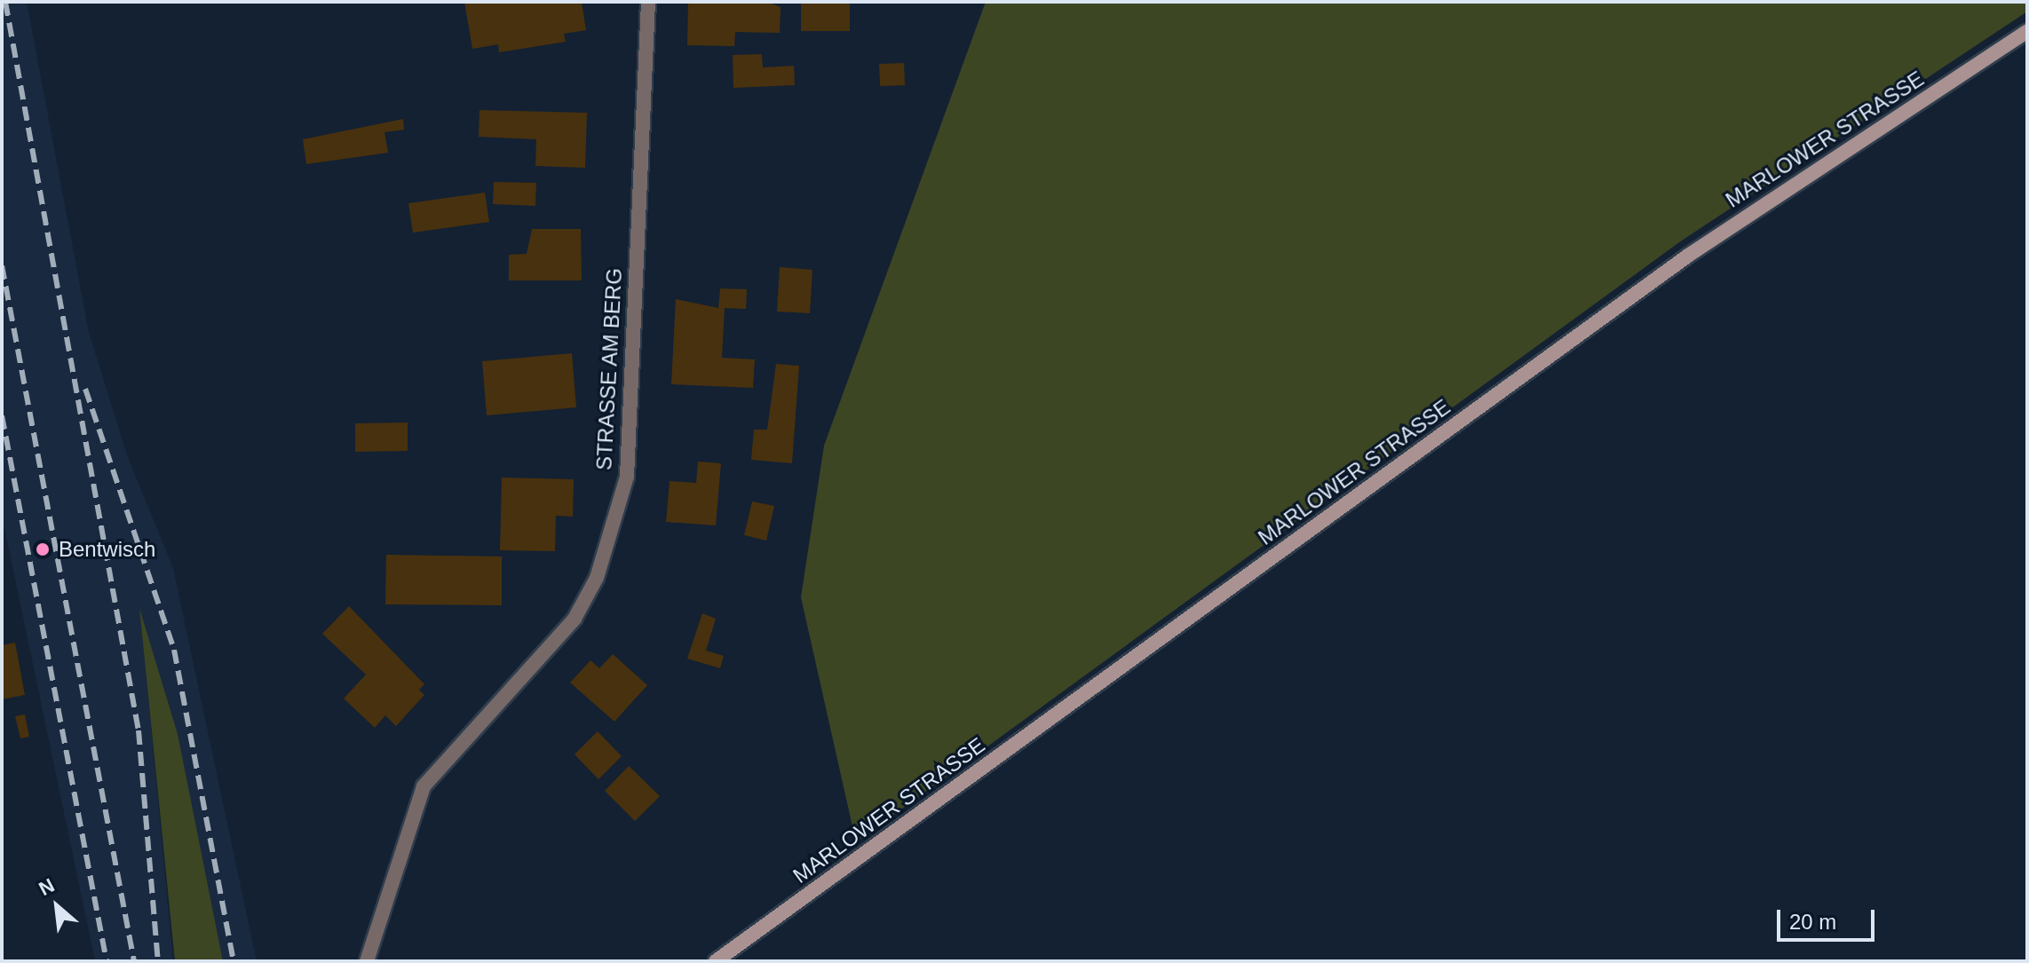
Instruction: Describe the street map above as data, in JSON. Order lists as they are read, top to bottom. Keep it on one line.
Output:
{"streets":{"main road":["MARLOWER STRASSE"],"street":["STRASSE AM BERG"]},"places":["Bentwisch"],"scale_bar":"20 m","north":"top left"}
